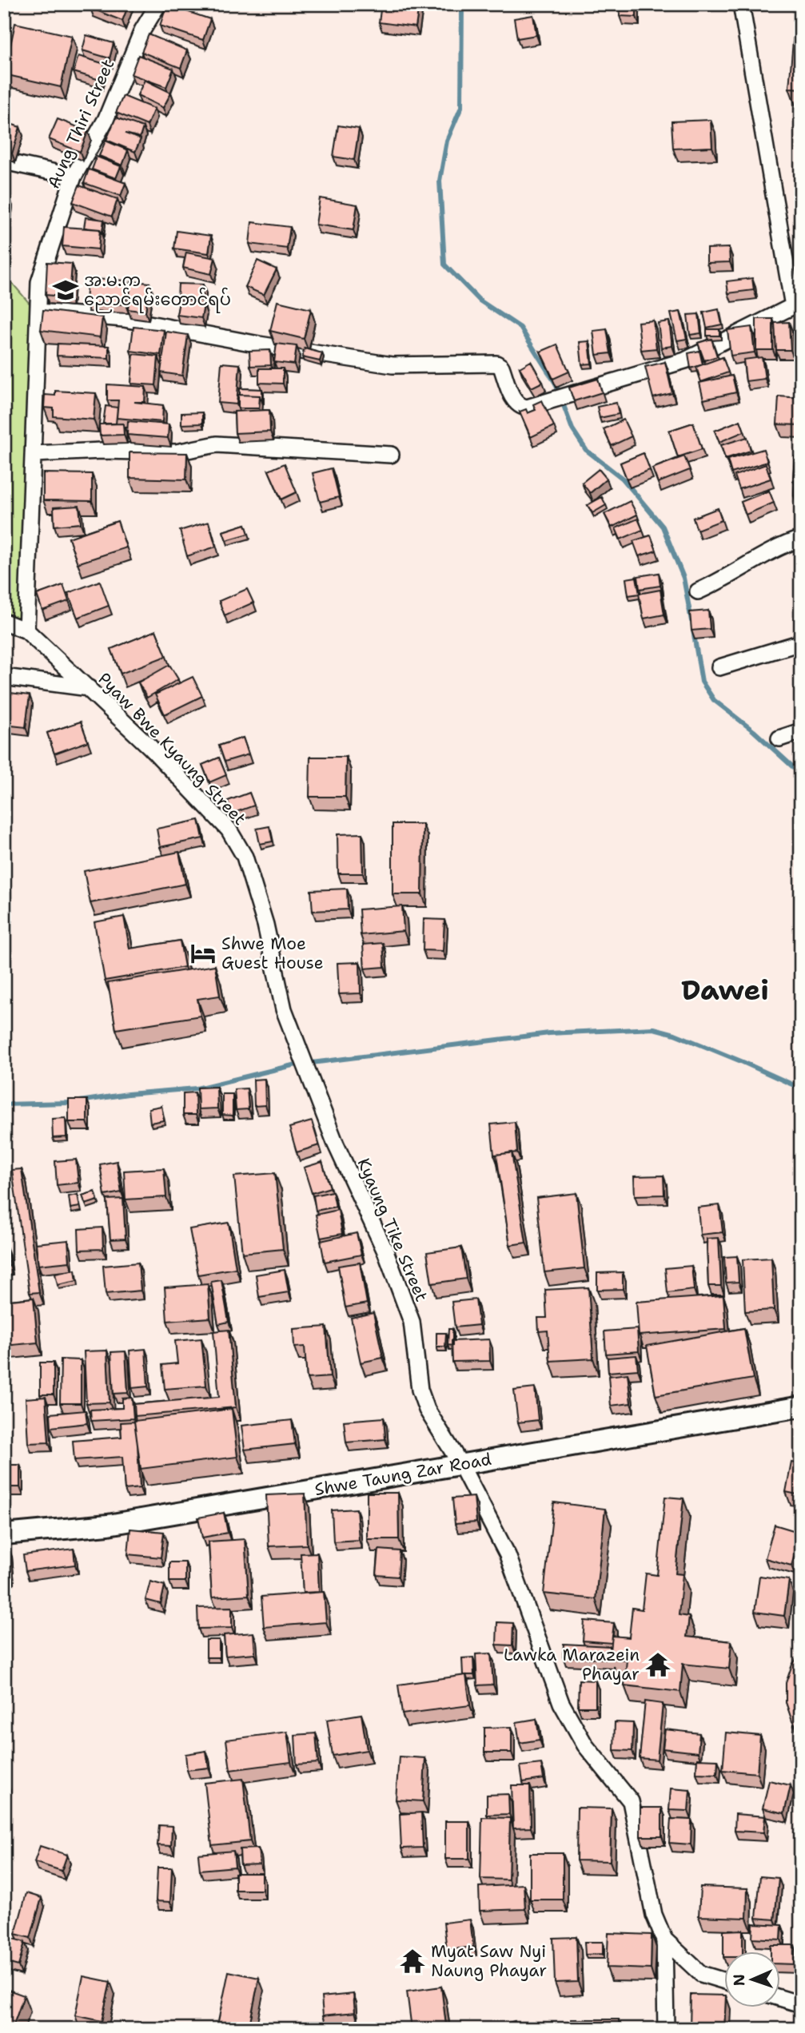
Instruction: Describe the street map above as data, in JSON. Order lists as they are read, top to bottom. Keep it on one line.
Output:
{"streets":{"street":["Aung Thiri Street","Pyaw Bwe Kyaung Street","Kyaung Tike Street","Shwe Taung Zar Road"]},"crossings":[["Aung Thiri Street","Pyaw Bwe Kyaung Street"],["Pyaw Bwe Kyaung Street","Kyaung Tike Street"],["Kyaung Tike Street","Shwe Taung Zar Road"]],"districts":["Dawei"],"places":{"school or university":["အ.မ.က ညောင်ရမ်းတောင်ရပ်"],"hotel":["Shwe Moe Guest House"],"temple":["Lawka Marazein Phayar","Myat Saw Nyi Naung Phayar"]},"north":"left"}
